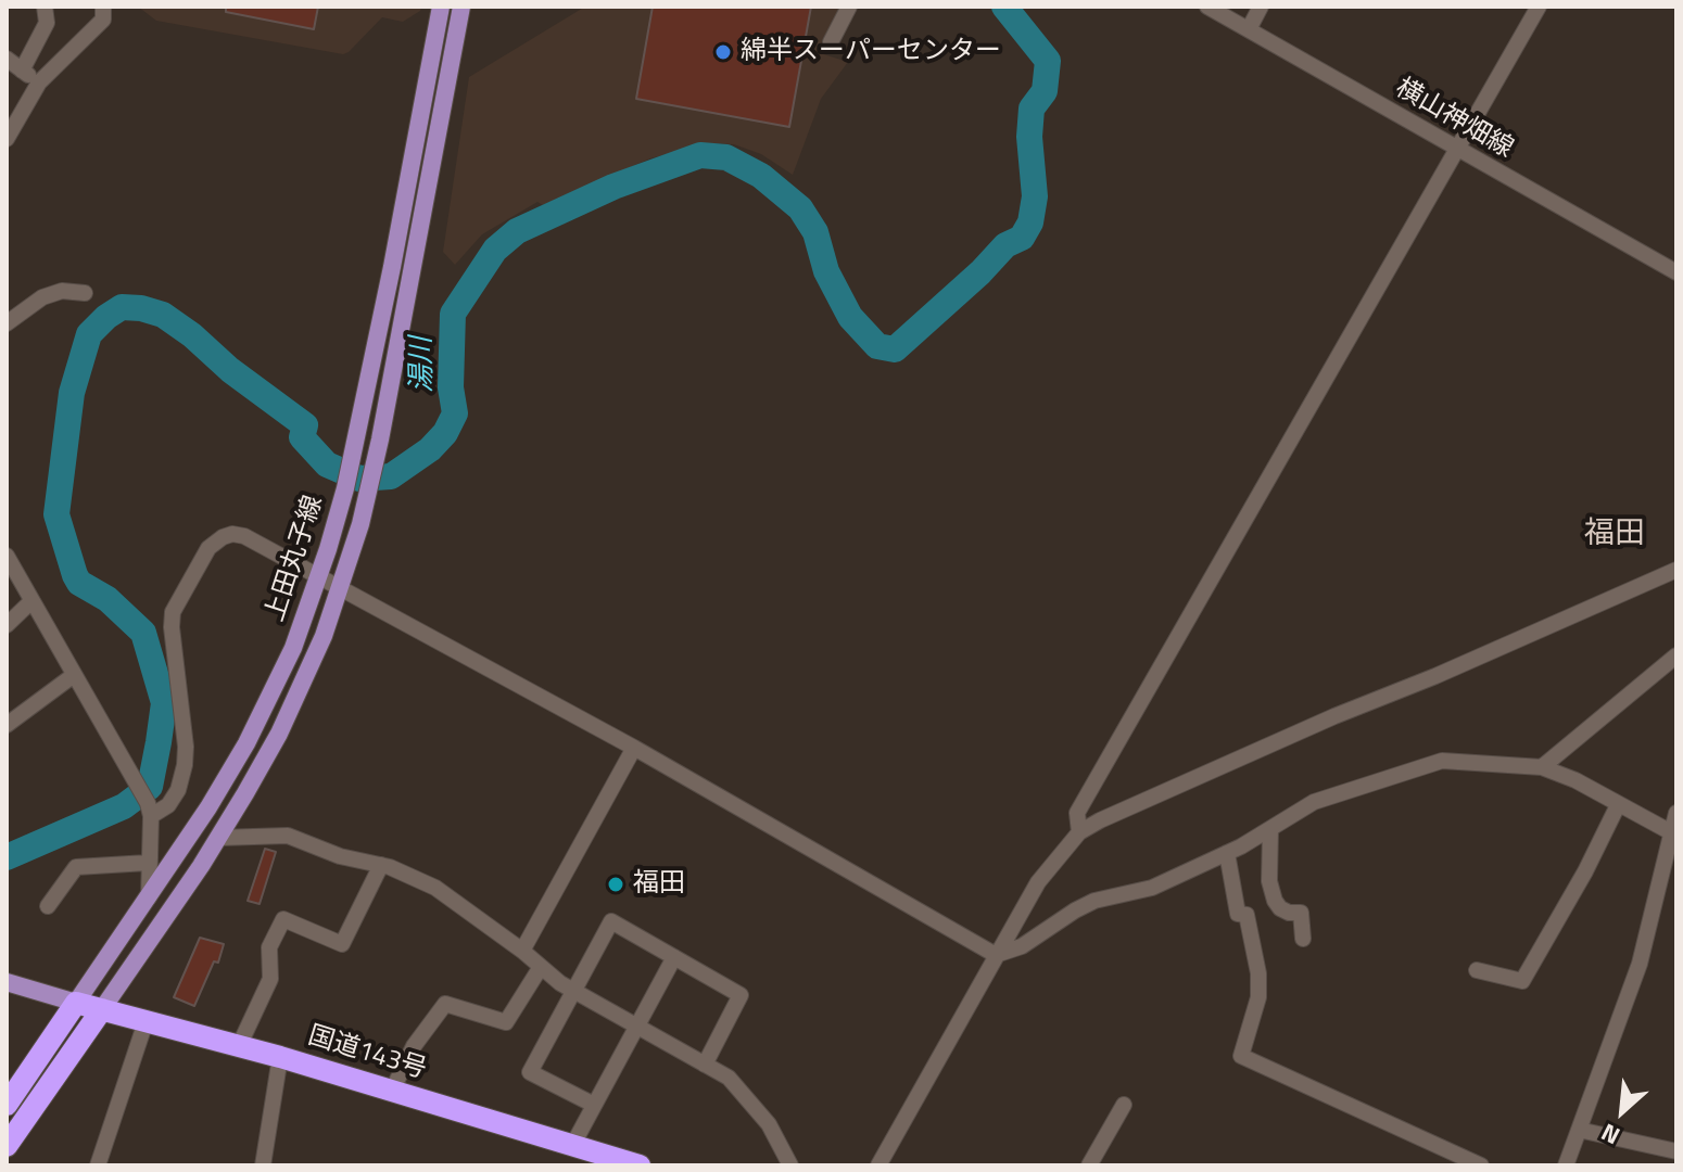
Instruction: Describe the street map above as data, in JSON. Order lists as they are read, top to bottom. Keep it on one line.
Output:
{"streets":{"highway":["国道143号"],"main road":["上田丸子線"],"street":["横山神畑線"]},"crossings":[["上田丸子線","国道143号"]],"districts":["福田"],"water":["湯川"],"places":["綿半スーパーセンター","福田"],"north":"bottom left"}
